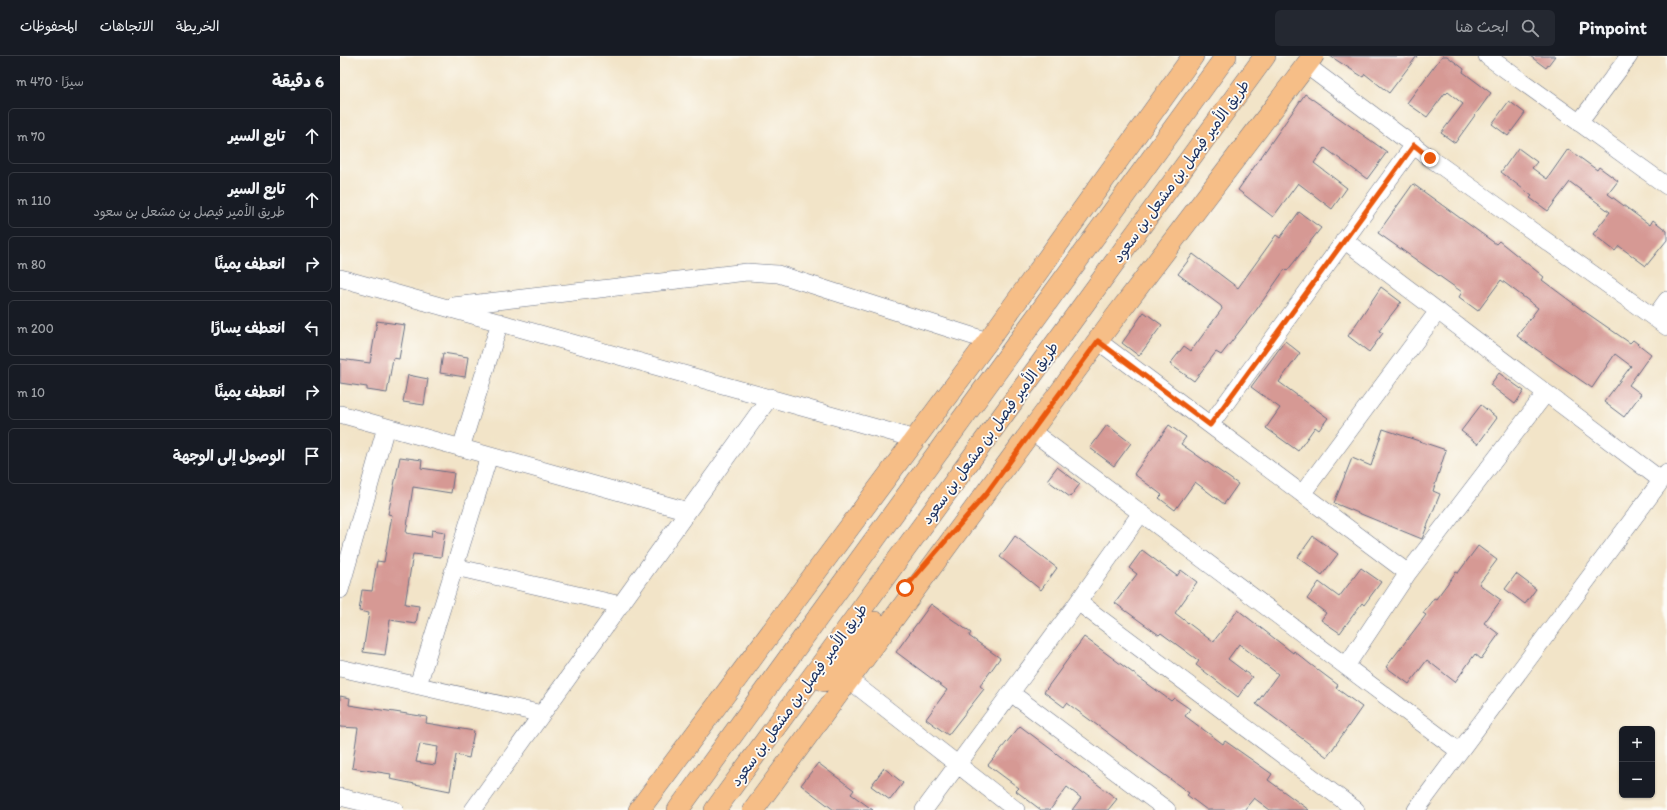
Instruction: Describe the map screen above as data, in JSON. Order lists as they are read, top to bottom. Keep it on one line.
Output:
{"streets":{"main road":["طريق الأمير فيصل بن مشعل بن سعود"]},"page":{"header":"Pinpoint","search":"ابحث هنا","nav":["الخريطة","الاتجاهات","المحفوظات"],"heading":["6 دقيقة","سيرًا · 470 m"],"list":[["تابع السير","70 m"],["تابع السير","طريق الأمير فيصل بن مشعل بن سعود","110 m"],["انعطف يمينًا","80 m"],["انعطف يسارًا","200 m"],["انعطف يمينًا","10 m"],"الوصول إلى الوجهة"],"map_buttons":["+","−"]}}
